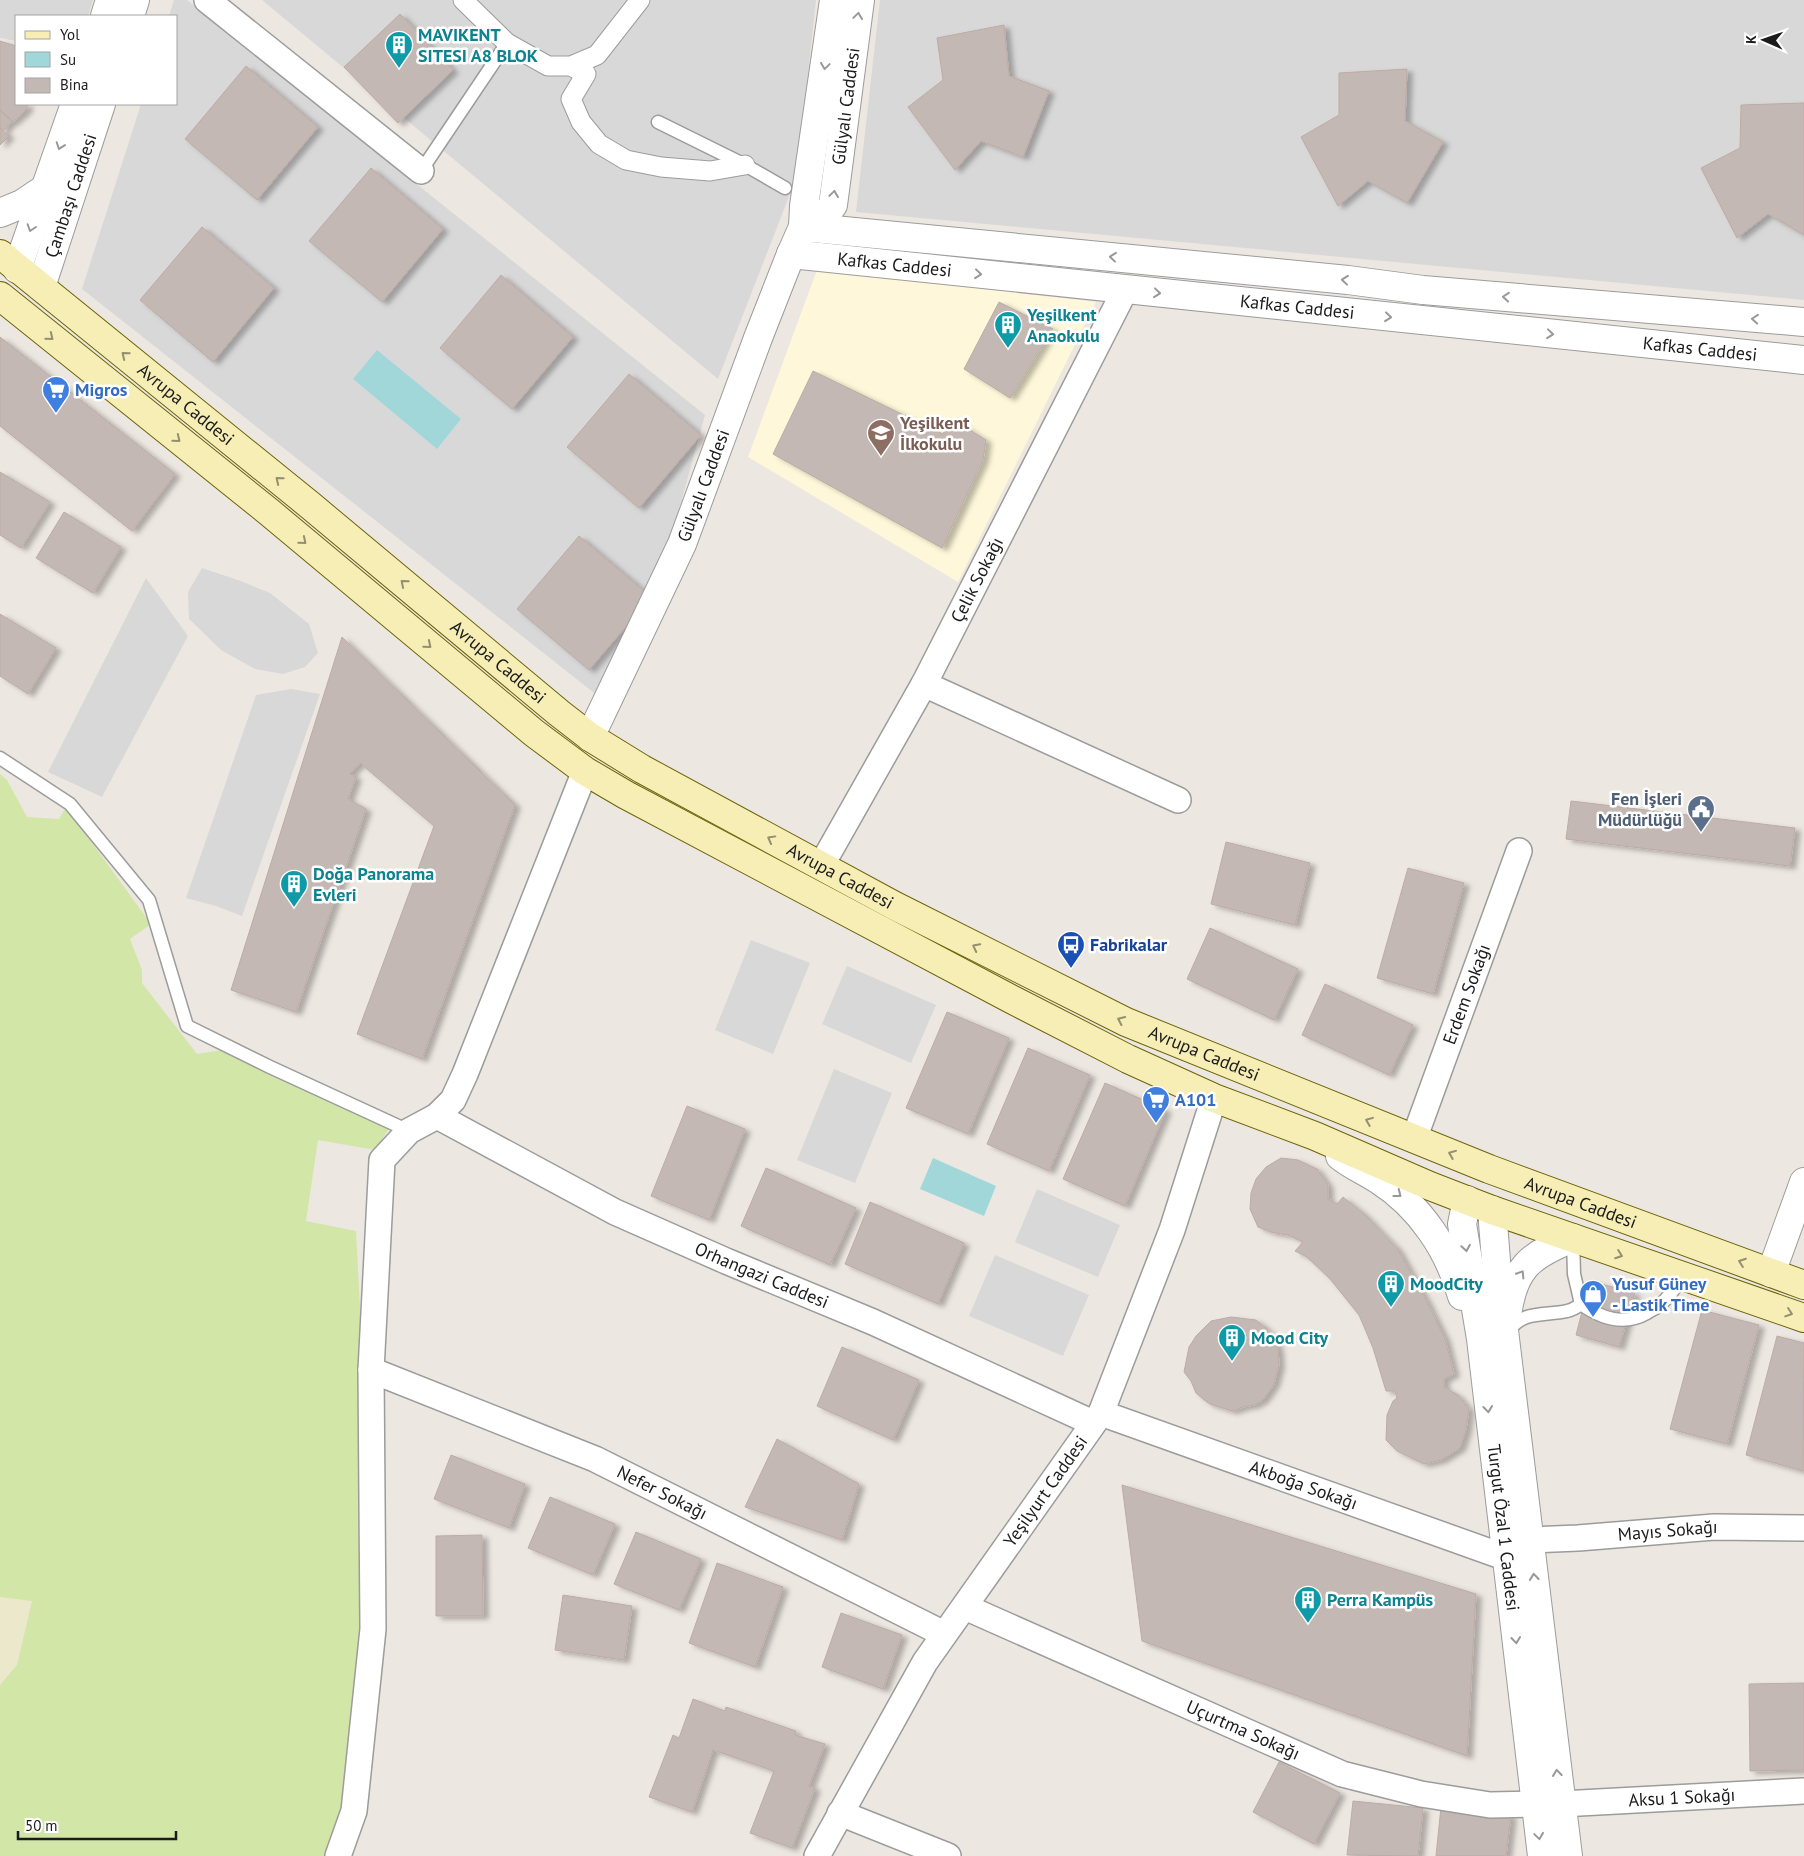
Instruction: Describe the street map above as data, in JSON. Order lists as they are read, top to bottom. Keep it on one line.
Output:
{"streets":{"main road":["Avrupa Caddesi"],"street":["Gülyalı Caddesi","Çambaşı Caddesi","Kafkas Caddesi","Çelik Sokağı","Erdem Sokağı","Orhangazi Caddesi","Akboğa Sokağı","Yeşilyurt Caddesi","Nefer Sokağı","Turgut Özal 1 Caddesi","Mayıs Sokağı","Uçurtma Sokağı","Aksu 1 Sokağı"]},"crossings":[["Gülyalı Caddesi","Kafkas Caddesi"],["Gülyalı Caddesi","Avrupa Caddesi"],["Çambaşı Caddesi","Avrupa Caddesi"],["Kafkas Caddesi","Çelik Sokağı"],["Avrupa Caddesi","Çelik Sokağı"],["Avrupa Caddesi","Erdem Sokağı"],["Avrupa Caddesi","Yeşilyurt Caddesi"],["Avrupa Caddesi","Turgut Özal 1 Caddesi"],["Orhangazi Caddesi","Akboğa Sokağı"],["Orhangazi Caddesi","Yeşilyurt Caddesi"],["Akboğa Sokağı","Yeşilyurt Caddesi"],["Akboğa Sokağı","Turgut Özal 1 Caddesi"],["Yeşilyurt Caddesi","Nefer Sokağı"],["Yeşilyurt Caddesi","Uçurtma Sokağı"],["Turgut Özal 1 Caddesi","Mayıs Sokağı"],["Turgut Özal 1 Caddesi","Uçurtma Sokağı"],["Turgut Özal 1 Caddesi","Aksu 1 Sokağı"],["Uçurtma Sokağı","Aksu 1 Sokağı"]],"places":{"building":["MAVIKENT SITESI A8 BLOK","Yeşilkent Anaokulu","Doğa Panorama Evleri","MoodCity","Mood City","Perra Kampüs"],"supermarket":["Migros","A101"],"school or university":["Yeşilkent İlkokulu"],"public building":["Fen İşleri Müdürlüğü"],"bus stop":["Fabrikalar"],"shop":["Yusuf Güney - Lastik Time"]},"legend":["Yol","Su","Bina"],"scale_bar":"50 m","north":"left"}
